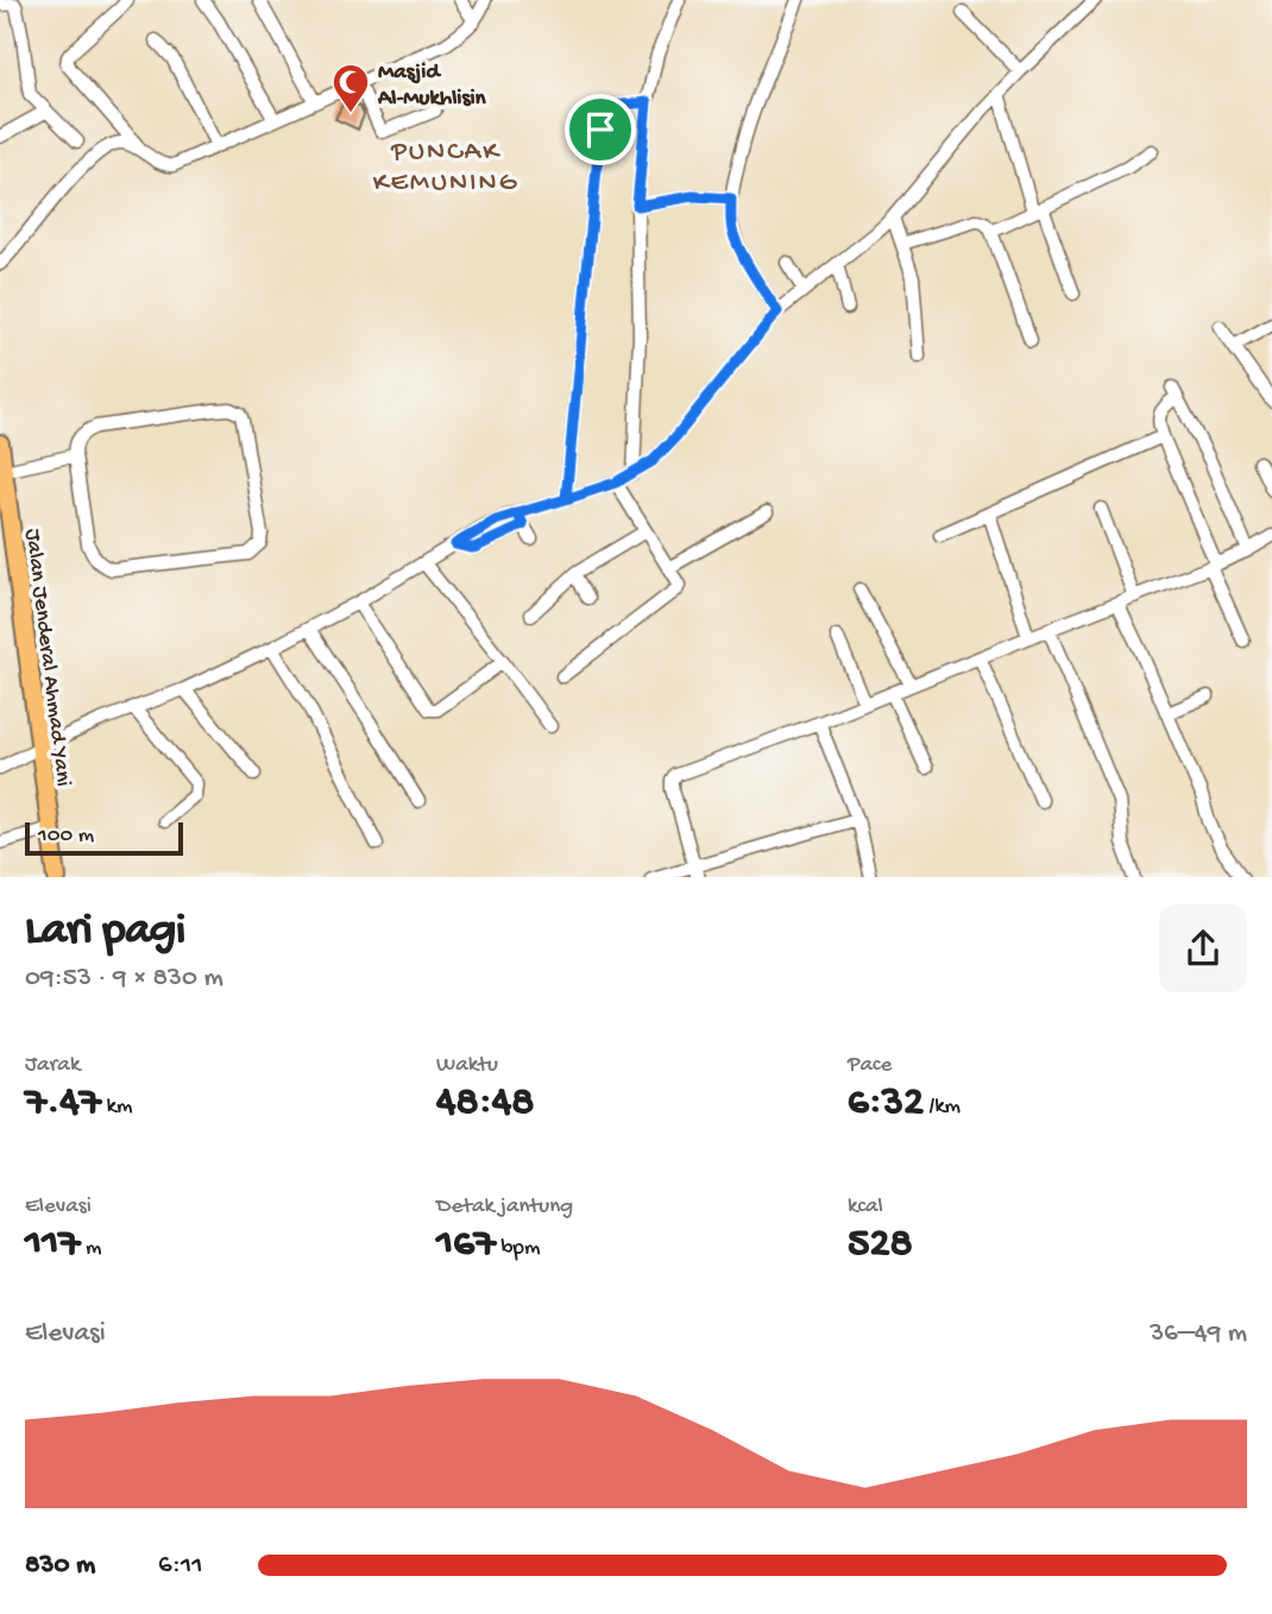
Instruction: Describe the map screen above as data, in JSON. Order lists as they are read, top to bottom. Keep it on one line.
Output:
{"streets":{"highway":["Jalan Jenderal Ahmad Yani"]},"districts":["PUNCAK KEMUNING"],"places":{"mosque":["Masjid Al-Mukhlisin"]},"scale_bar":"100 m","page":{"scale":"100 m","heading":["Lari pagi","09:53 · 9 × 830 m"],"stats":[["Jarak","7.47 km"],["Waktu","48:48"],["Pace","6:32 /km"],["Elevasi","117 m"],["Detak jantung","167 bpm"],["kcal","528"]],"chart":["Elevasi","36–49 m"],"list":[{"name":"830 m","note":"6:11"}]}}
